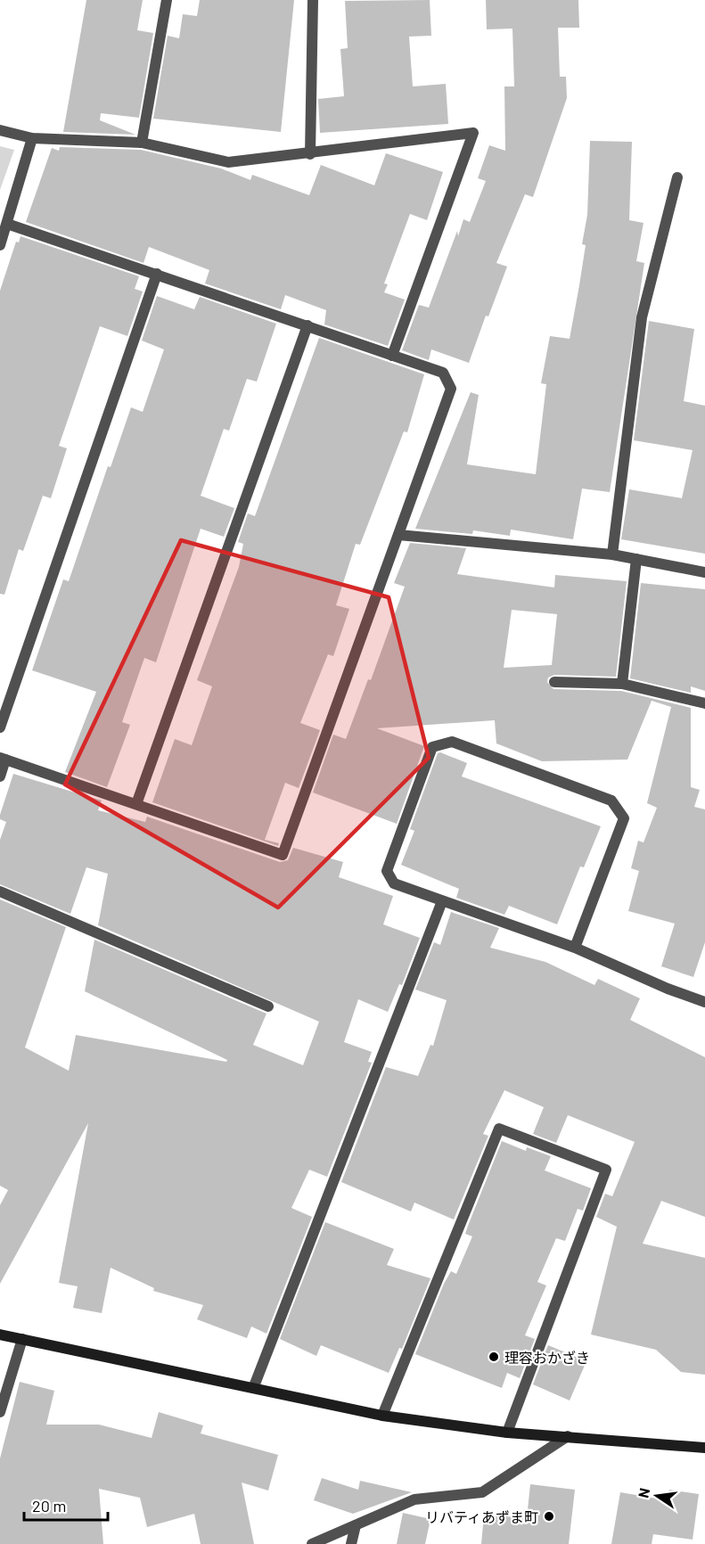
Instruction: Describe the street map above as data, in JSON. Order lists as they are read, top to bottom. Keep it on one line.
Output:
{"places":["理容おかざき","リバティあずま町"],"scale_bar":"20 m","north":"left"}
